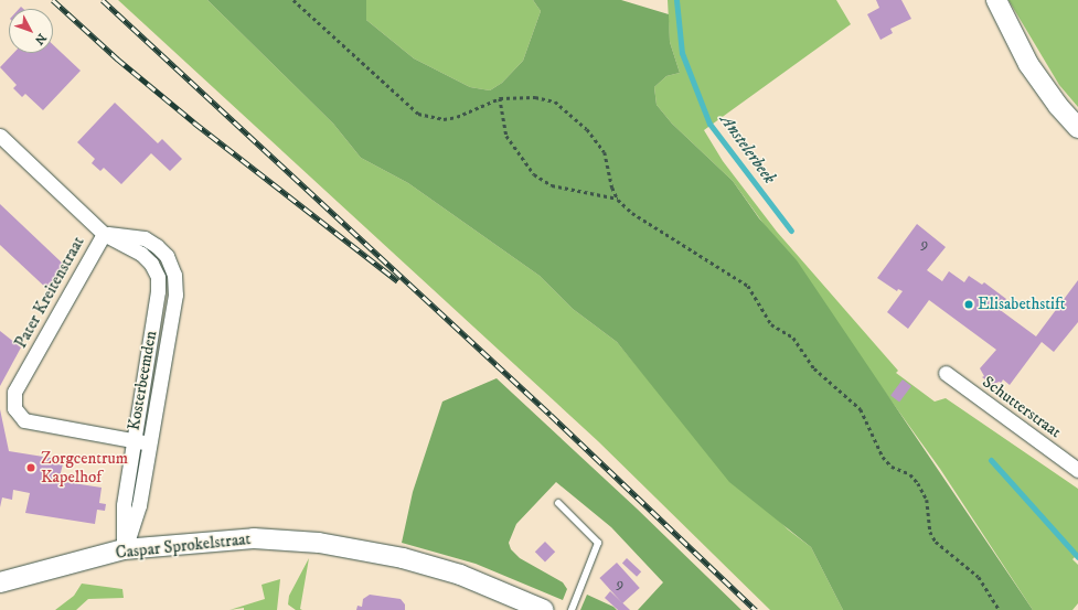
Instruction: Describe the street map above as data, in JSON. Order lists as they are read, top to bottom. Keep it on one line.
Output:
{"streets":{"main road":["Caspar Sprokelstraat"],"street":["Pater Kreitenstraat","Kosterbeemden","Schutterstraat"]},"crossings":[["Pater Kreitenstraat","Kosterbeemden"],["Kosterbeemden","Caspar Sprokelstraat"]],"water":["Anstelerbeek"],"places":["Elisabethstift","Zorgcentrum Kapelhof"],"house_numbers":["9","9"],"north":"bottom right"}
